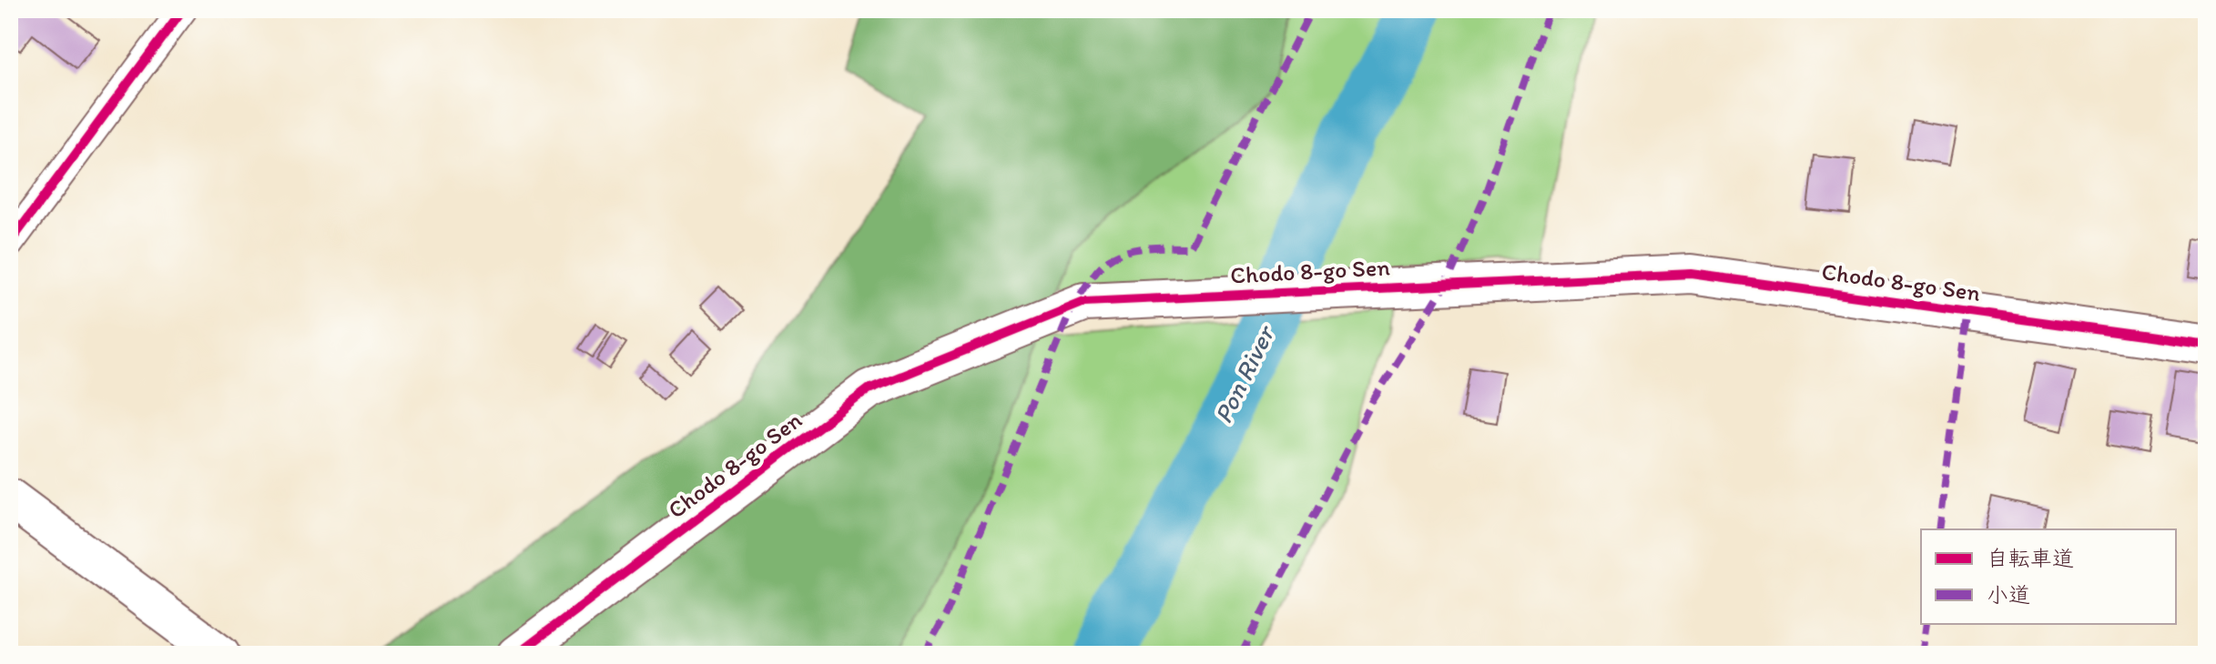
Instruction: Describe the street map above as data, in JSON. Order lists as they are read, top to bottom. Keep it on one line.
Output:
{"streets":{"street":["Chodo 8-go Sen"]},"water":["Pon River"],"legend":["自転車道","小道"]}
